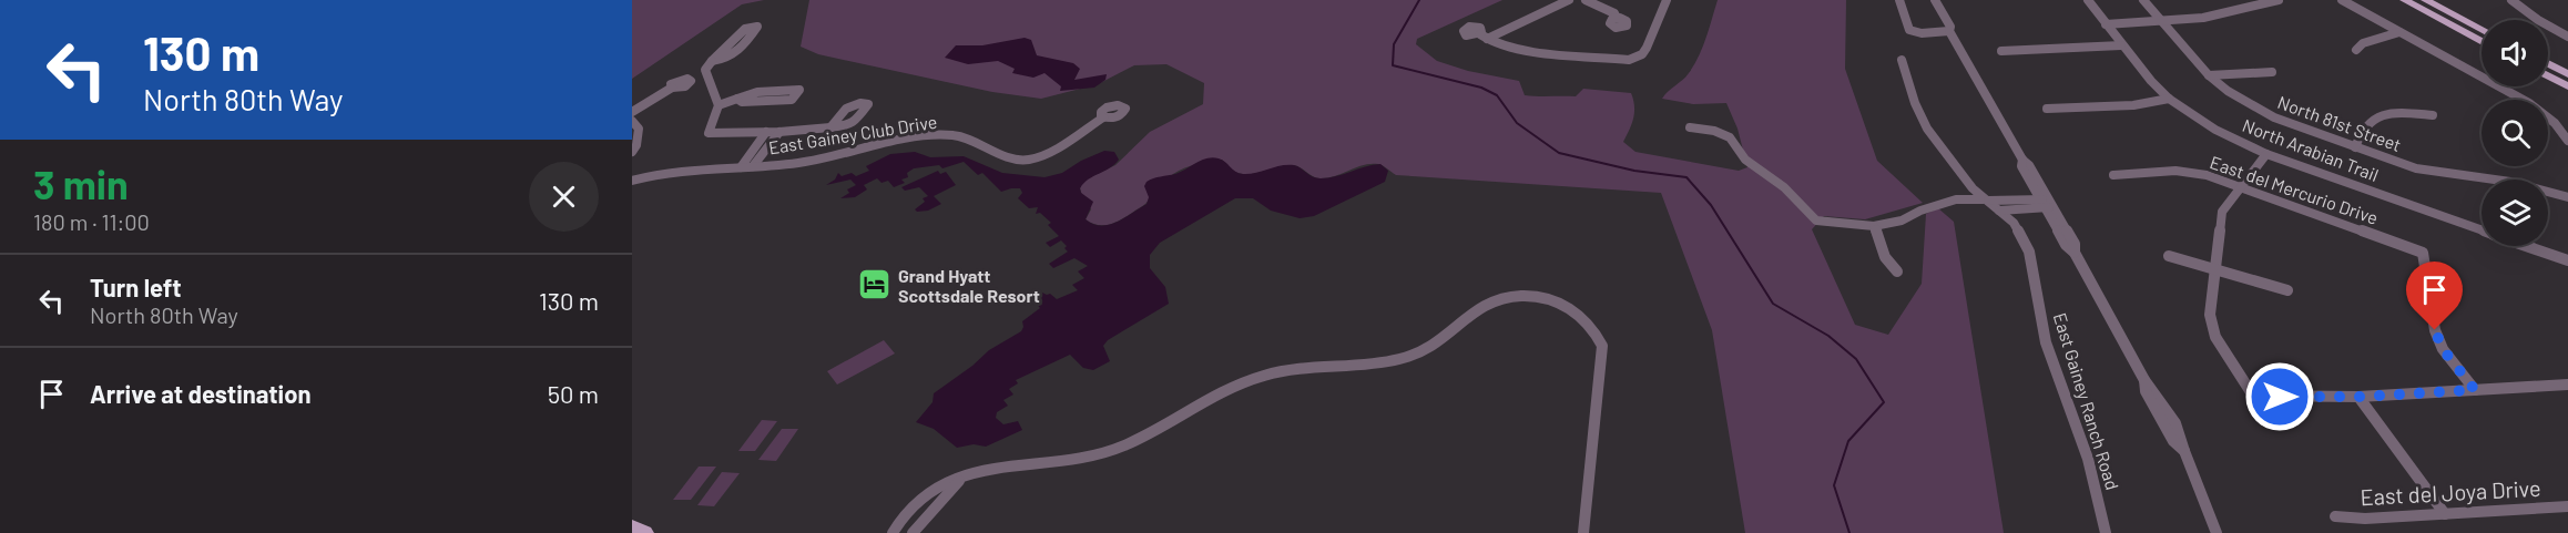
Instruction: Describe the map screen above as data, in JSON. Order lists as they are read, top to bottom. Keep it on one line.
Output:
{"streets":{"street":["North 81st Street","East Gainey Club Drive","North Arabian Trail","East del Mercurio Drive","East Gainey Ranch Road","East del Joya Drive"]},"places":{"hotel":["Grand Hyatt Scottsdale Resort"]},"page":{"turn":["130 m","North 80th Way"],"heading":["3 min","180 m · 11:00"],"list":[{"name":"Turn left","note":"North 80th Way","value":"130 m"},{"name":"Arrive at destination","value":"50 m"}]}}
